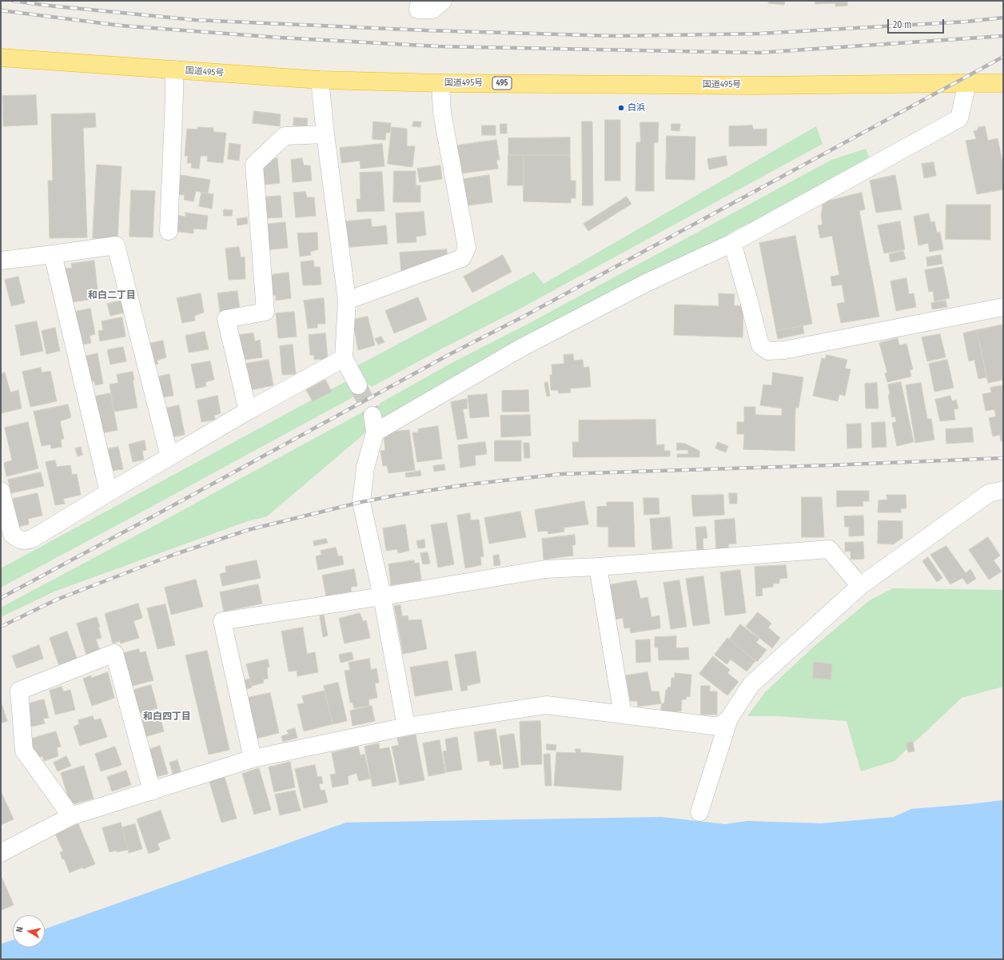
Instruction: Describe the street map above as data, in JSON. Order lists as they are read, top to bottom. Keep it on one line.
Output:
{"streets":{"highway":["国道495号","495"]},"districts":["和白二丁目","和白四丁目"],"places":["白浜"],"scale_bar":"20 m","north":"left"}
